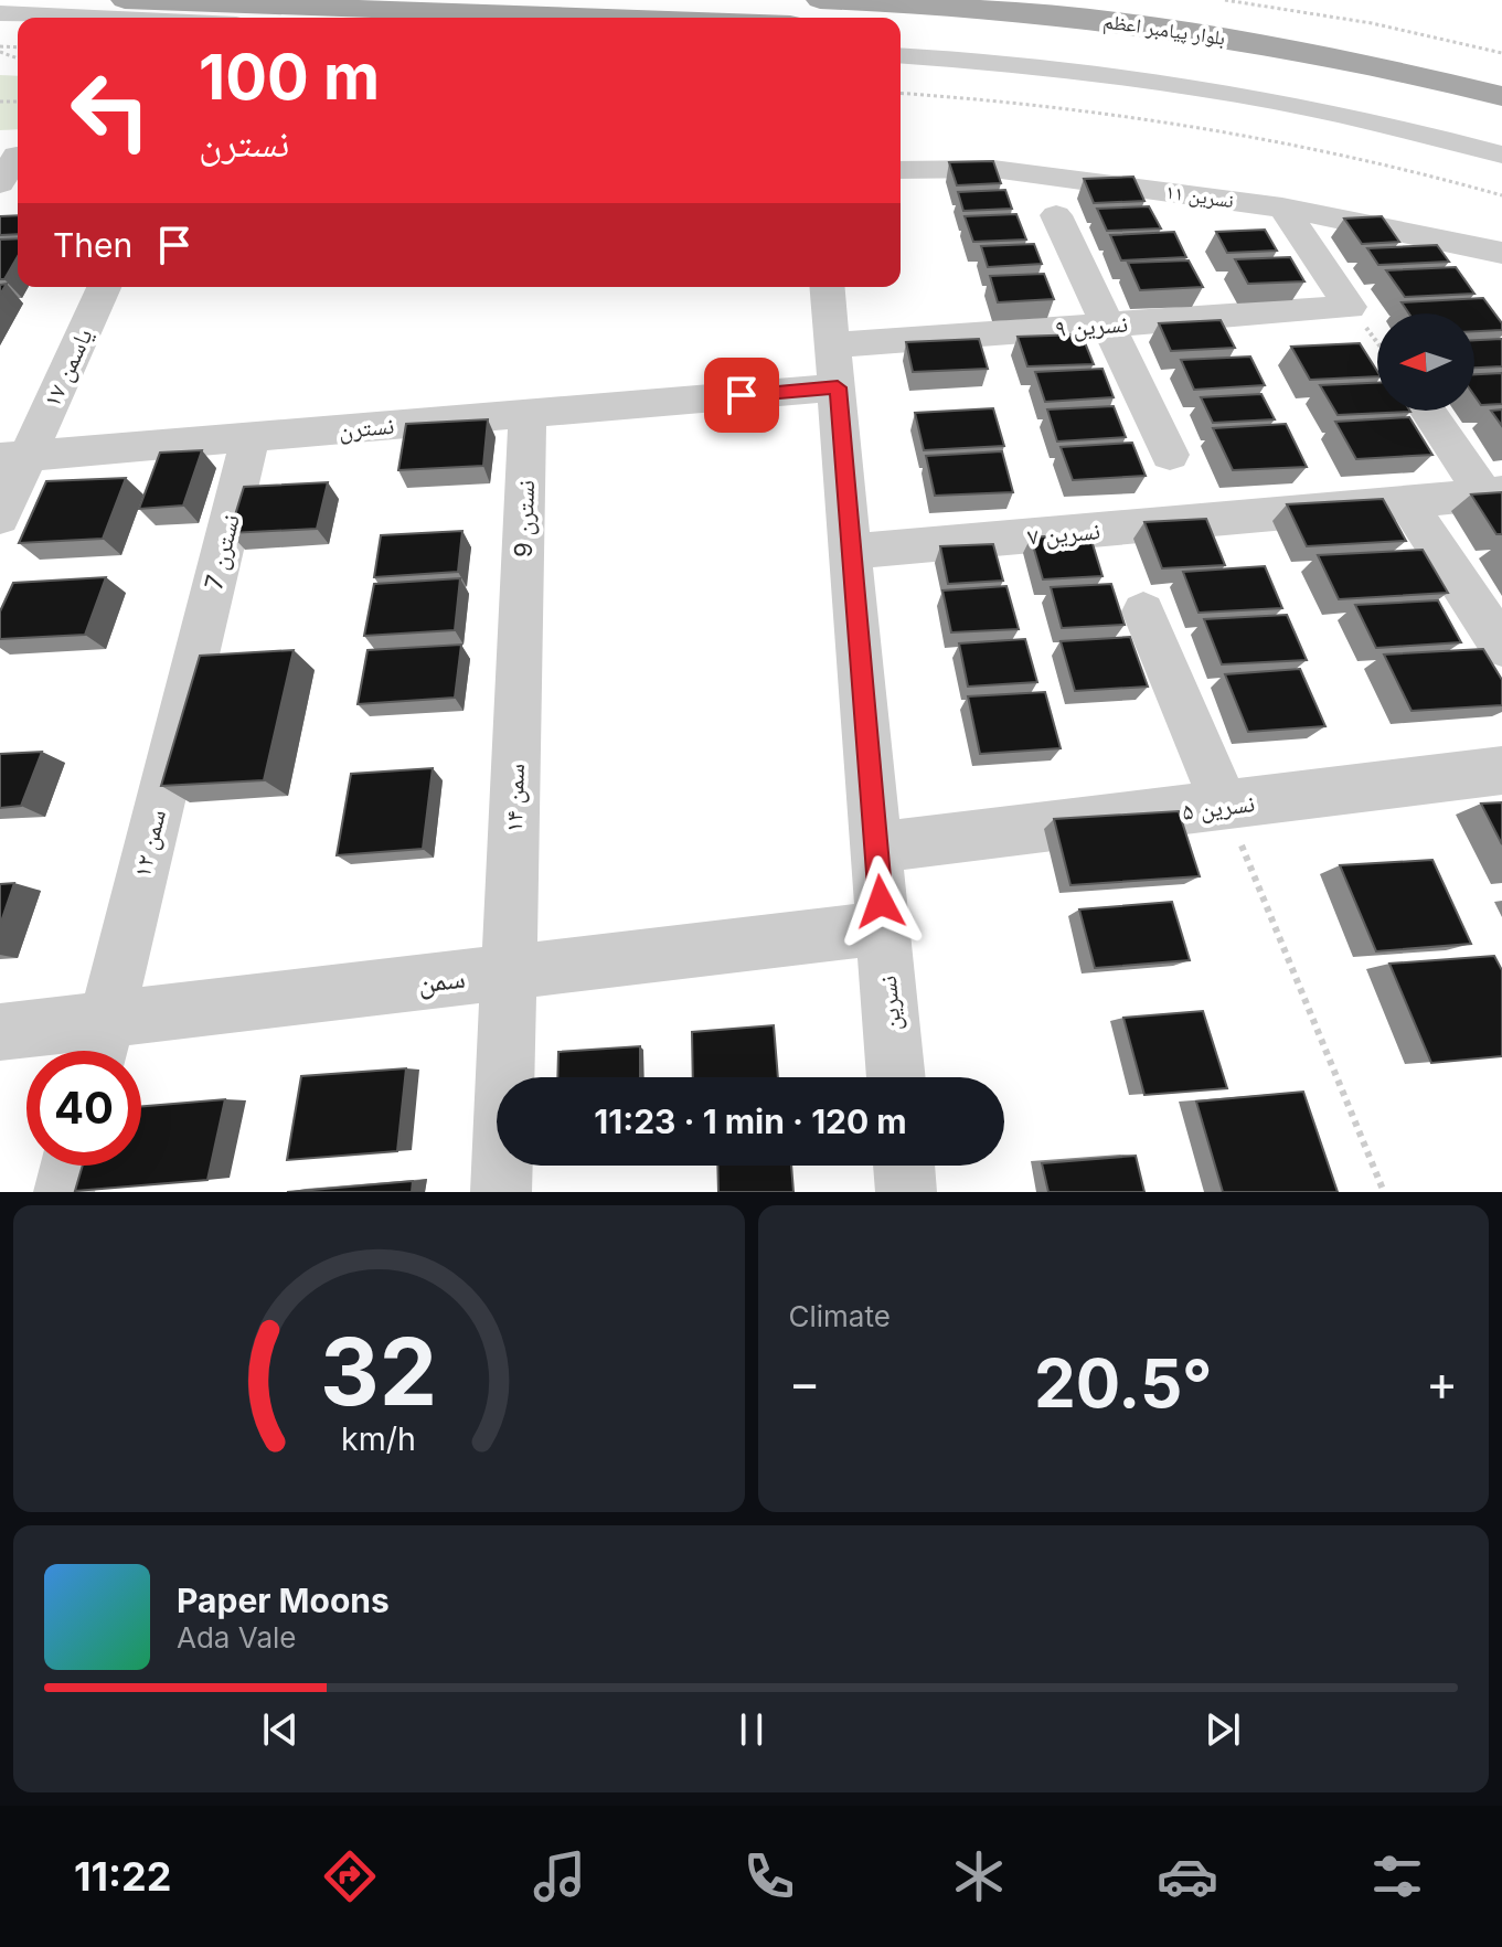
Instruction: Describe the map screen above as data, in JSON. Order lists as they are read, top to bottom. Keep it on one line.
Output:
{"streets":{"main road":["بلوار پیامبر اعظم"],"street":["نسرین ۱۱","نسرین ۹","یاسمن ۱۷","نسترن","نسترن 9","نسرین ۷","نسترن 7","سمن ۱۴","نسرین ۵","سمن ۱۲","سمن","نسرین"]},"crossings":[["نسرین ۹","نسترن"],["نسرین ۹","نسرین"],["یاسمن ۱۷","نسترن"],["نسترن","نسترن 9"],["نسترن","نسترن 7"],["نسترن","نسرین"],["نسترن 9","سمن ۱۴"],["نسرین ۷","نسرین"],["نسترن 7","سمن ۱۲"],["سمن ۱۴","سمن"],["نسرین ۵","نسرین"],["سمن ۱۲","سمن"],["سمن","نسرین"]],"north":"left","page":{"turn":["100 m","نسترن"],"then":"Then","limit":"40","trip":"11:23 · 1 min · 120 m","tile":"Climate","heat":["−","20.5°","+"],"song":["Paper Moons","Ada Vale"],"tabs":"11:22","gauge":["32","km/h"]}}
